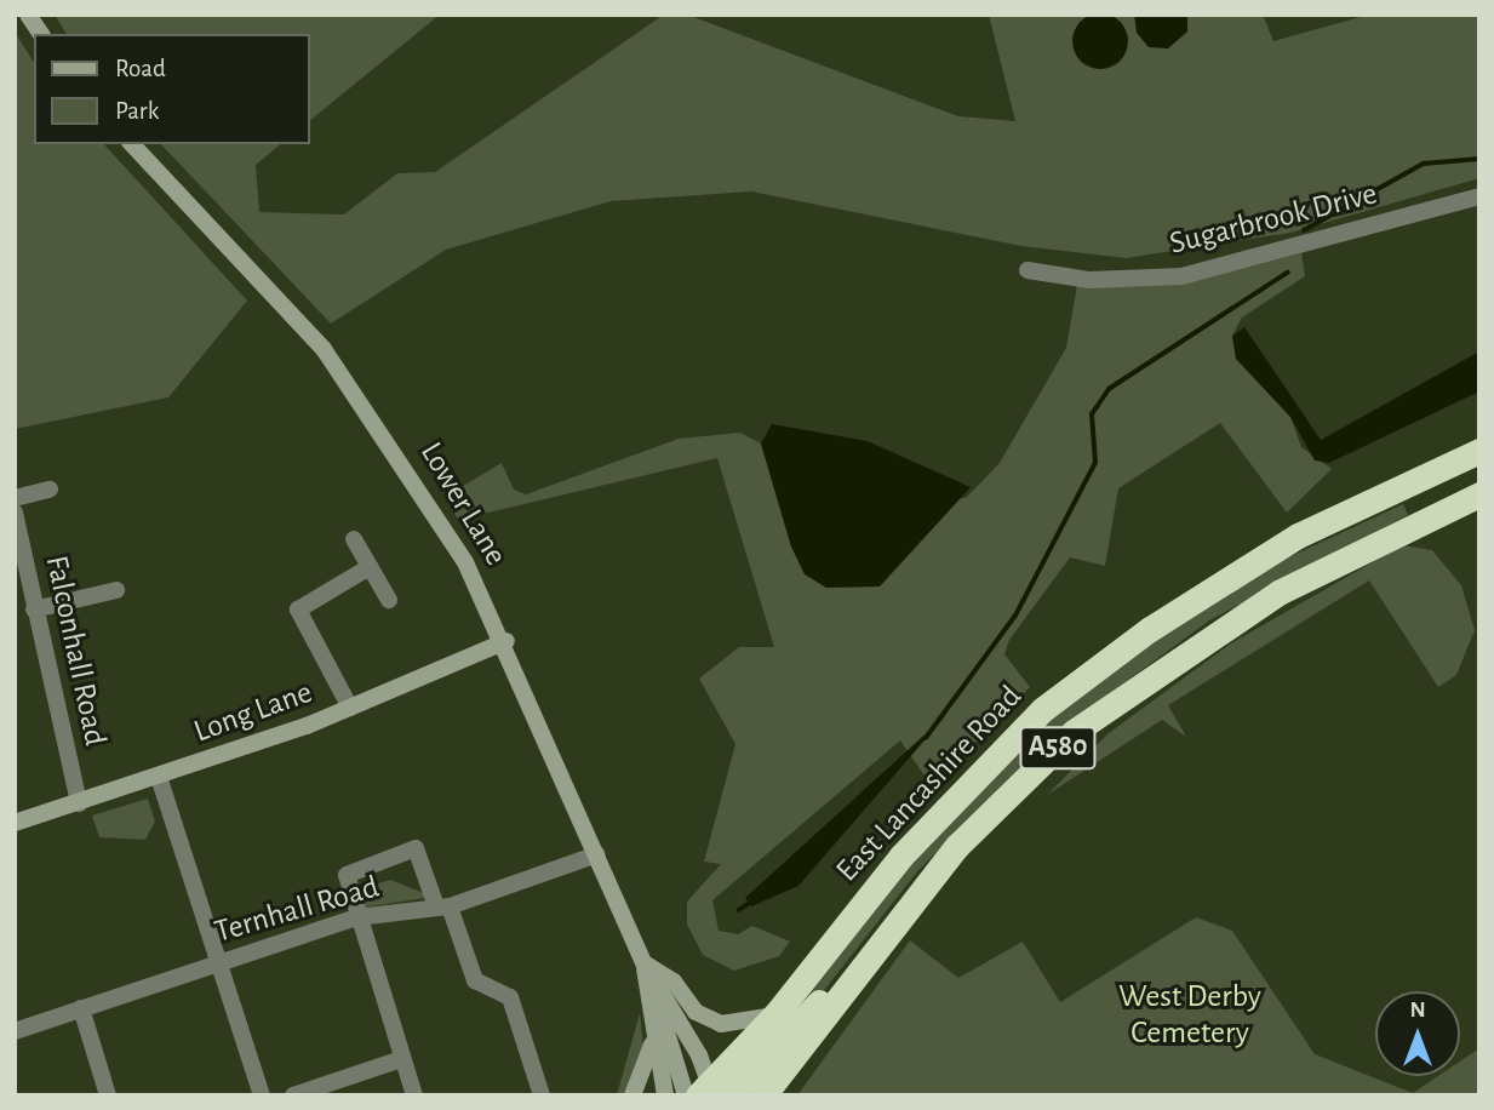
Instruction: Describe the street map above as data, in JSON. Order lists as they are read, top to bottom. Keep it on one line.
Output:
{"streets":{"highway":["A580","East Lancashire Road"],"street":["Sugarbrook Drive","Lower Lane","Falconhall Road","Long Lane","Ternhall Road"]},"crossings":[["Lower Lane","Long Lane"],["Lower Lane","East Lancashire Road"],["Lower Lane","Ternhall Road"],["Falconhall Road","Long Lane"]],"parks":["West Derby Cemetery"],"legend":["Road","Park"],"north":"top"}
